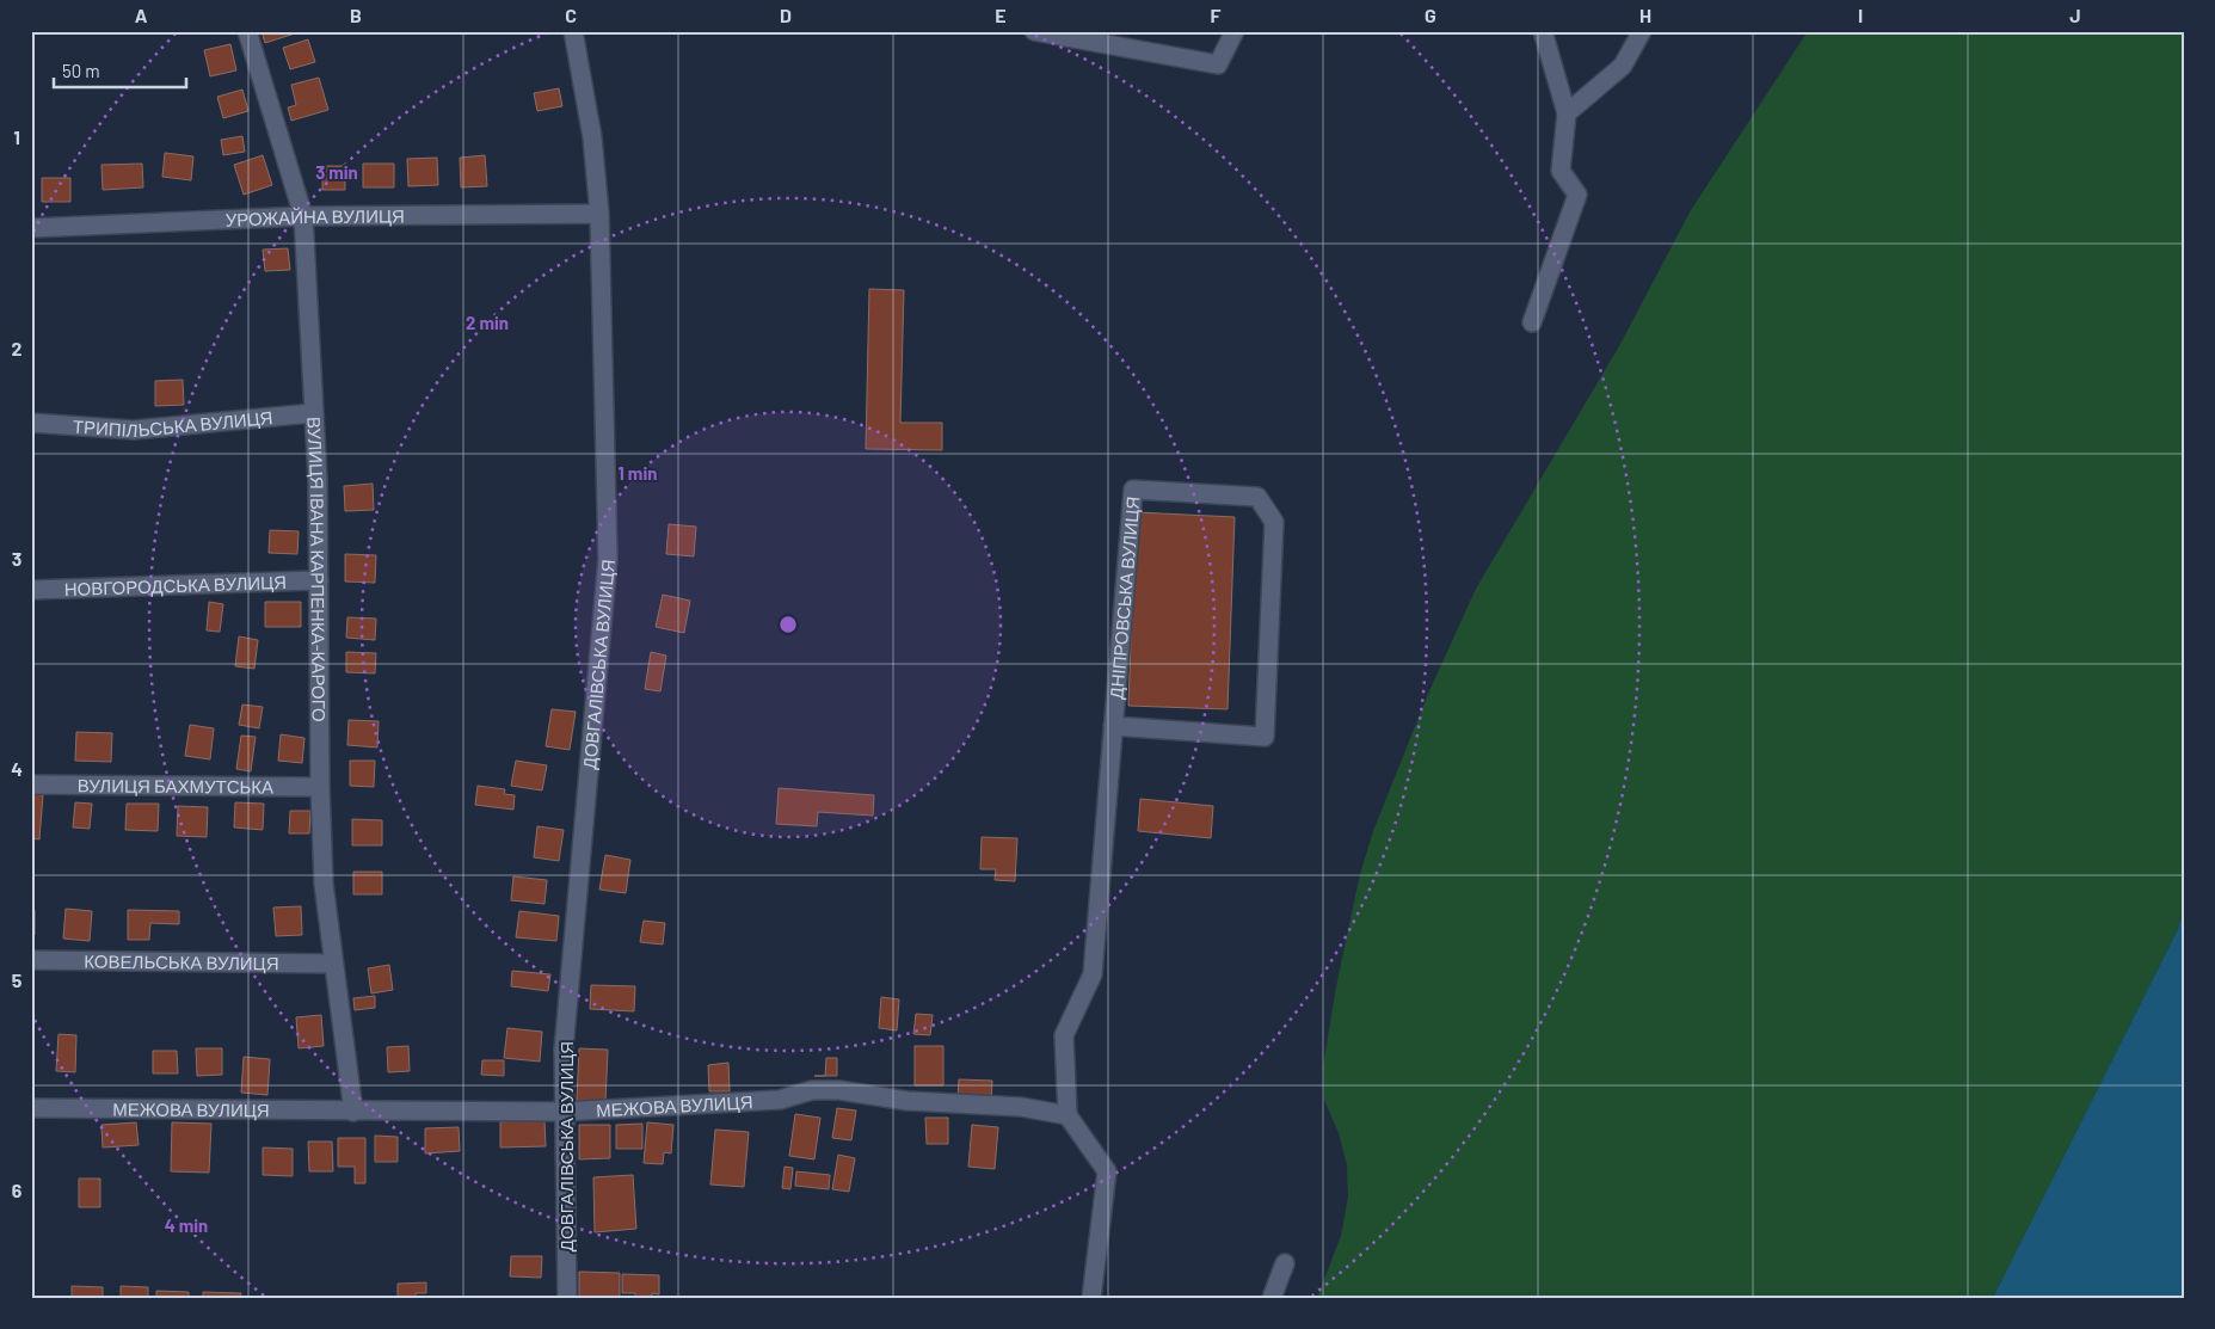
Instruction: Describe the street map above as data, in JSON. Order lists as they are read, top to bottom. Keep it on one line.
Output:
{"streets":{"street":["УРОЖАЙНА ВУЛИЦЯ","ТРИПІЛЬСЬКА ВУЛИЦЯ","ВУЛИЦЯ ІВАНА КАРПЕНКА-КАРОГО","НОВГОРОДСЬКА ВУЛИЦЯ","ДНІПРОВСЬКА ВУЛИЦЯ","ДОВГАЛІВСЬКА ВУЛИЦЯ","ВУЛИЦЯ БАХМУТСЬКА","КОВЕЛЬСЬКА ВУЛИЦЯ","МЕЖОВА ВУЛИЦЯ"]},"crossings":[["УРОЖАЙНА ВУЛИЦЯ","ВУЛИЦЯ ІВАНА КАРПЕНКА-КАРОГО"],["УРОЖАЙНА ВУЛИЦЯ","ДОВГАЛІВСЬКА ВУЛИЦЯ"],["ТРИПІЛЬСЬКА ВУЛИЦЯ","ВУЛИЦЯ ІВАНА КАРПЕНКА-КАРОГО"],["ВУЛИЦЯ ІВАНА КАРПЕНКА-КАРОГО","НОВГОРОДСЬКА ВУЛИЦЯ"],["ВУЛИЦЯ ІВАНА КАРПЕНКА-КАРОГО","ВУЛИЦЯ БАХМУТСЬКА"],["ВУЛИЦЯ ІВАНА КАРПЕНКА-КАРОГО","КОВЕЛЬСЬКА ВУЛИЦЯ"],["ВУЛИЦЯ ІВАНА КАРПЕНКА-КАРОГО","МЕЖОВА ВУЛИЦЯ"],["ДНІПРОВСЬКА ВУЛИЦЯ","МЕЖОВА ВУЛИЦЯ"],["ДОВГАЛІВСЬКА ВУЛИЦЯ","МЕЖОВА ВУЛИЦЯ"]],"scale_bar":"50 m","grid":{"columns":["A","B","C","D","E","F","G","H","I","J"],"rows":["1","2","3","4","5","6"]},"rings":["3 min","2 min","1 min","4 min"]}
